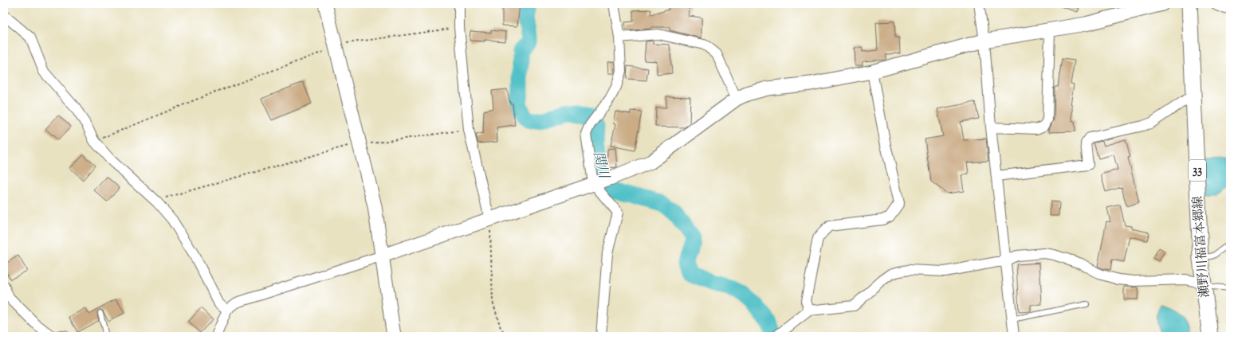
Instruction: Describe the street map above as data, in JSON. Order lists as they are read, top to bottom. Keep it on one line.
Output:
{"streets":{"main road":["33","瀬野川福富本郷線"]},"water":["関川"]}
